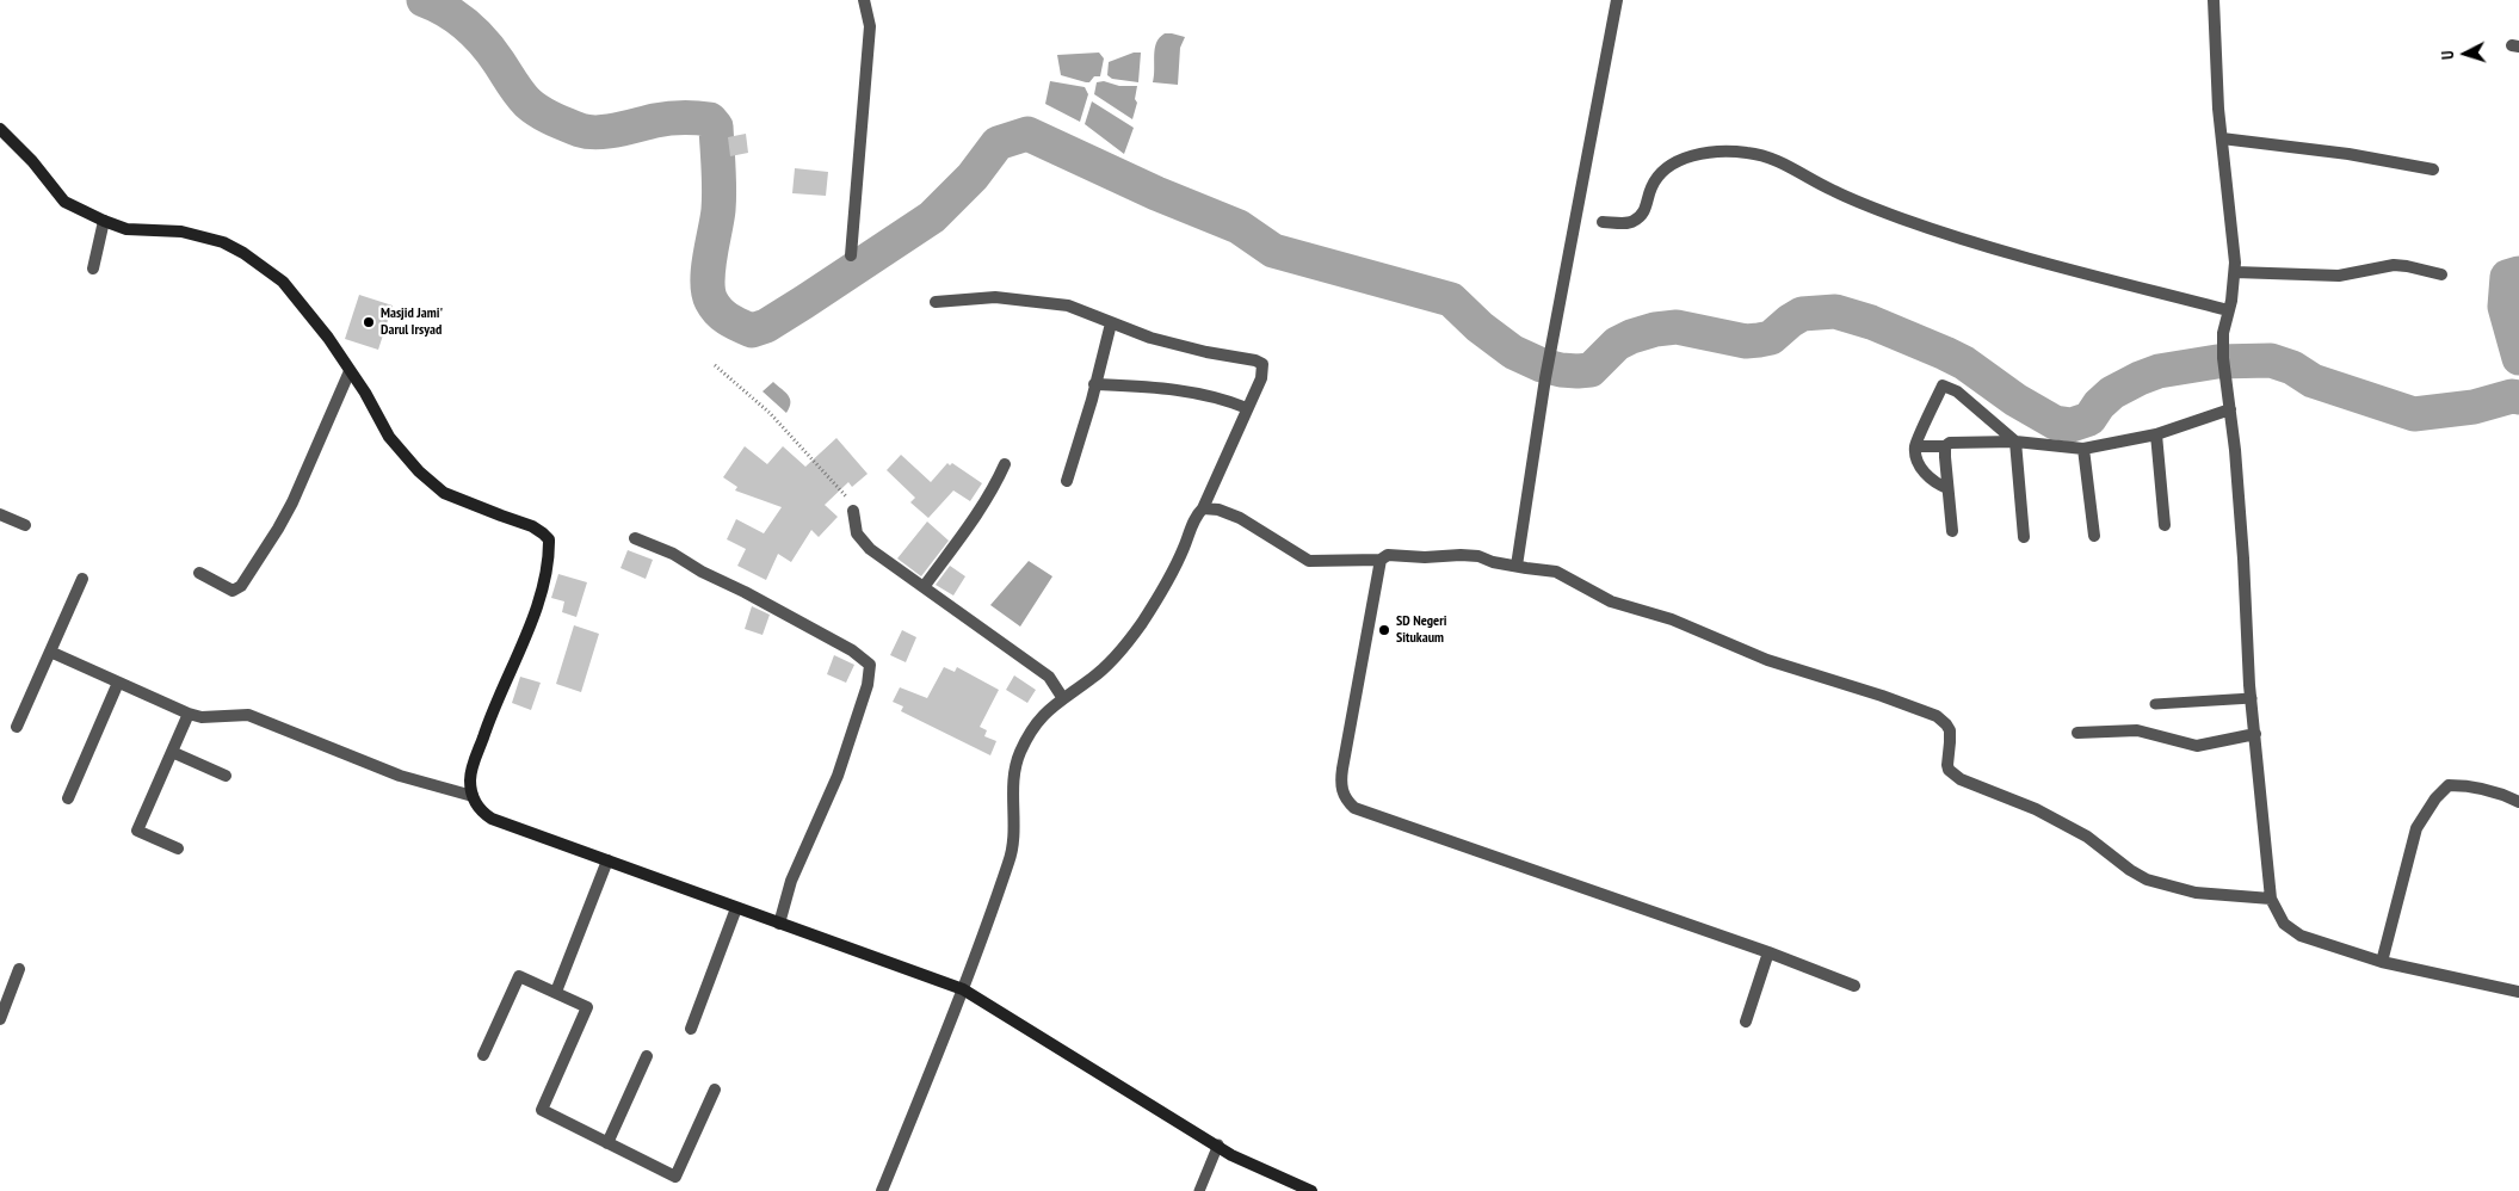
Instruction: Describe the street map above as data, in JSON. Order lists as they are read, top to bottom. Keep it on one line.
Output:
{"places":["Masjid Jami' Darul Irsyad","SD Negeri Situkaum"],"north":"left"}
